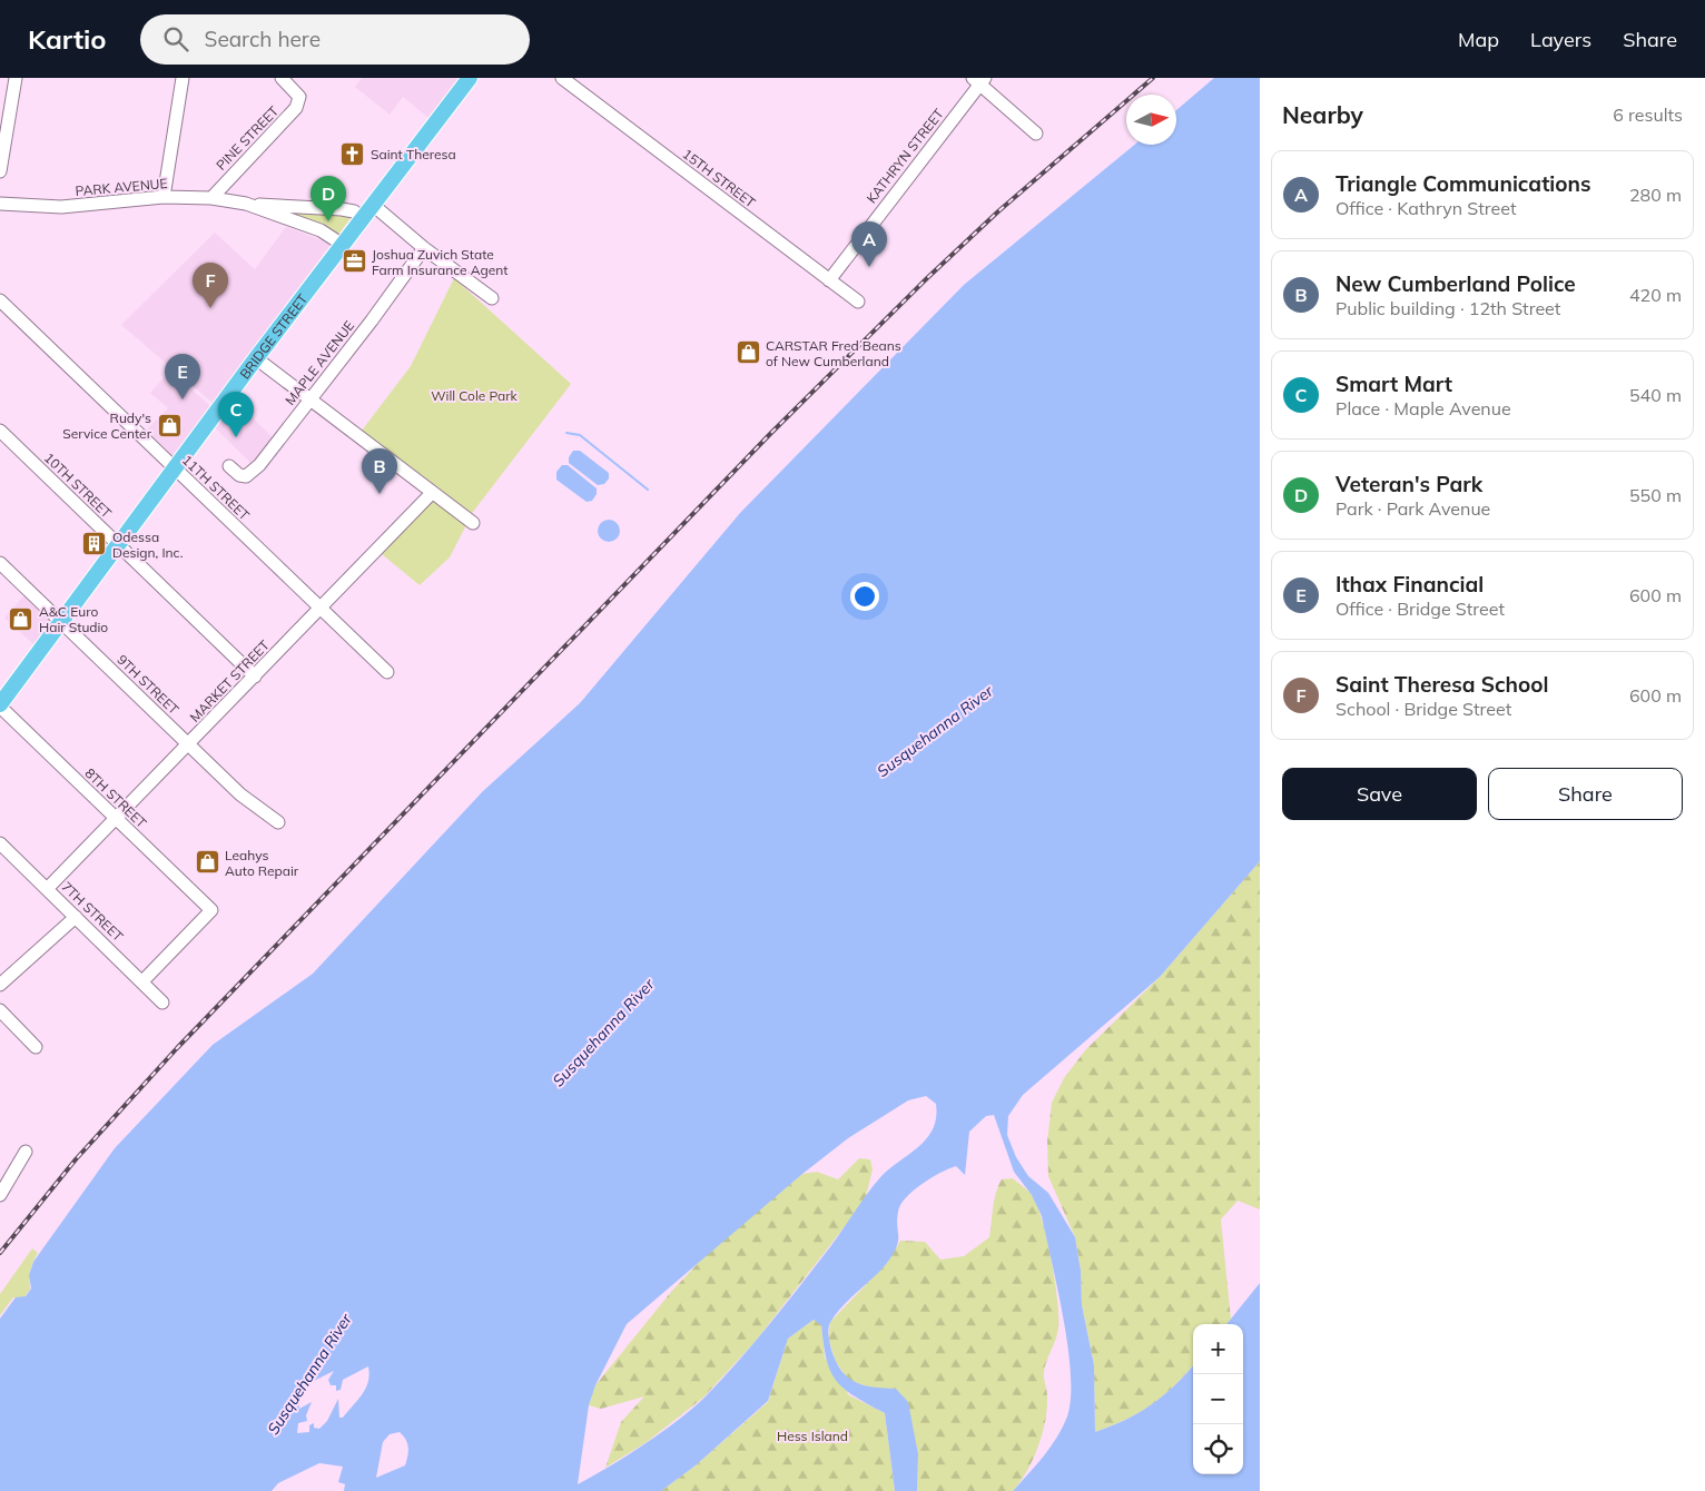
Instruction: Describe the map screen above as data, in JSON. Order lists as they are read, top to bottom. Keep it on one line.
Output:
{"streets":{"main road":["BRIDGE STREET"],"street":["PINE STREET","KATHRYN STREET","15TH STREET","PARK AVENUE","MAPLE AVENUE","10TH STREET","11TH STREET","MARKET STREET","9TH STREET","8TH STREET","7TH STREET"]},"crossings":[["PINE STREET","PARK AVENUE"],["KATHRYN STREET","15TH STREET"],["PARK AVENUE","BRIDGE STREET"],["BRIDGE STREET","10TH STREET"],["BRIDGE STREET","11TH STREET"],["BRIDGE STREET","9TH STREET"],["BRIDGE STREET","8TH STREET"],["10TH STREET","MARKET STREET"],["11TH STREET","MARKET STREET"],["MARKET STREET","9TH STREET"],["MARKET STREET","8TH STREET"],["MARKET STREET","7TH STREET"],["8TH STREET","7TH STREET"]],"water":["Susquehanna River"],"parks":["Will Cole Park","Hess Island"],"places":{"church":["Saint Theresa"],"office":["Joshua Zuvich State Farm Insurance Agent"],"shop":["CARSTAR Fred Beans of New Cumberland","Rudy's Service Center","A&C Euro Hair Studio","Leahys Auto Repair"],"building":["Odessa Design, Inc."]},"north":"right","page":{"header":"Kartio","search":"Search here","nav":["Map","Layers","Share"],"heading":["Nearby","6 results"],"list":[{"mark":"A","name":"Triangle Communications","note":"Office · Kathryn Street","value":"280 m"},{"mark":"B","name":"New Cumberland Police","note":"Public building · 12th Street","value":"420 m"},{"mark":"C","name":"Smart Mart","note":"Place · Maple Avenue","value":"540 m"},{"mark":"D","name":"Veteran's Park","note":"Park · Park Avenue","value":"550 m"},{"mark":"E","name":"Ithax Financial","note":"Office · Bridge Street","value":"600 m"},{"mark":"F","name":"Saint Theresa School","note":"School · Bridge Street","value":"600 m"}],"pins":["D","A","F","E","C","B"],"buttons":["Save","Share"],"map_buttons":["+","−"]}}
